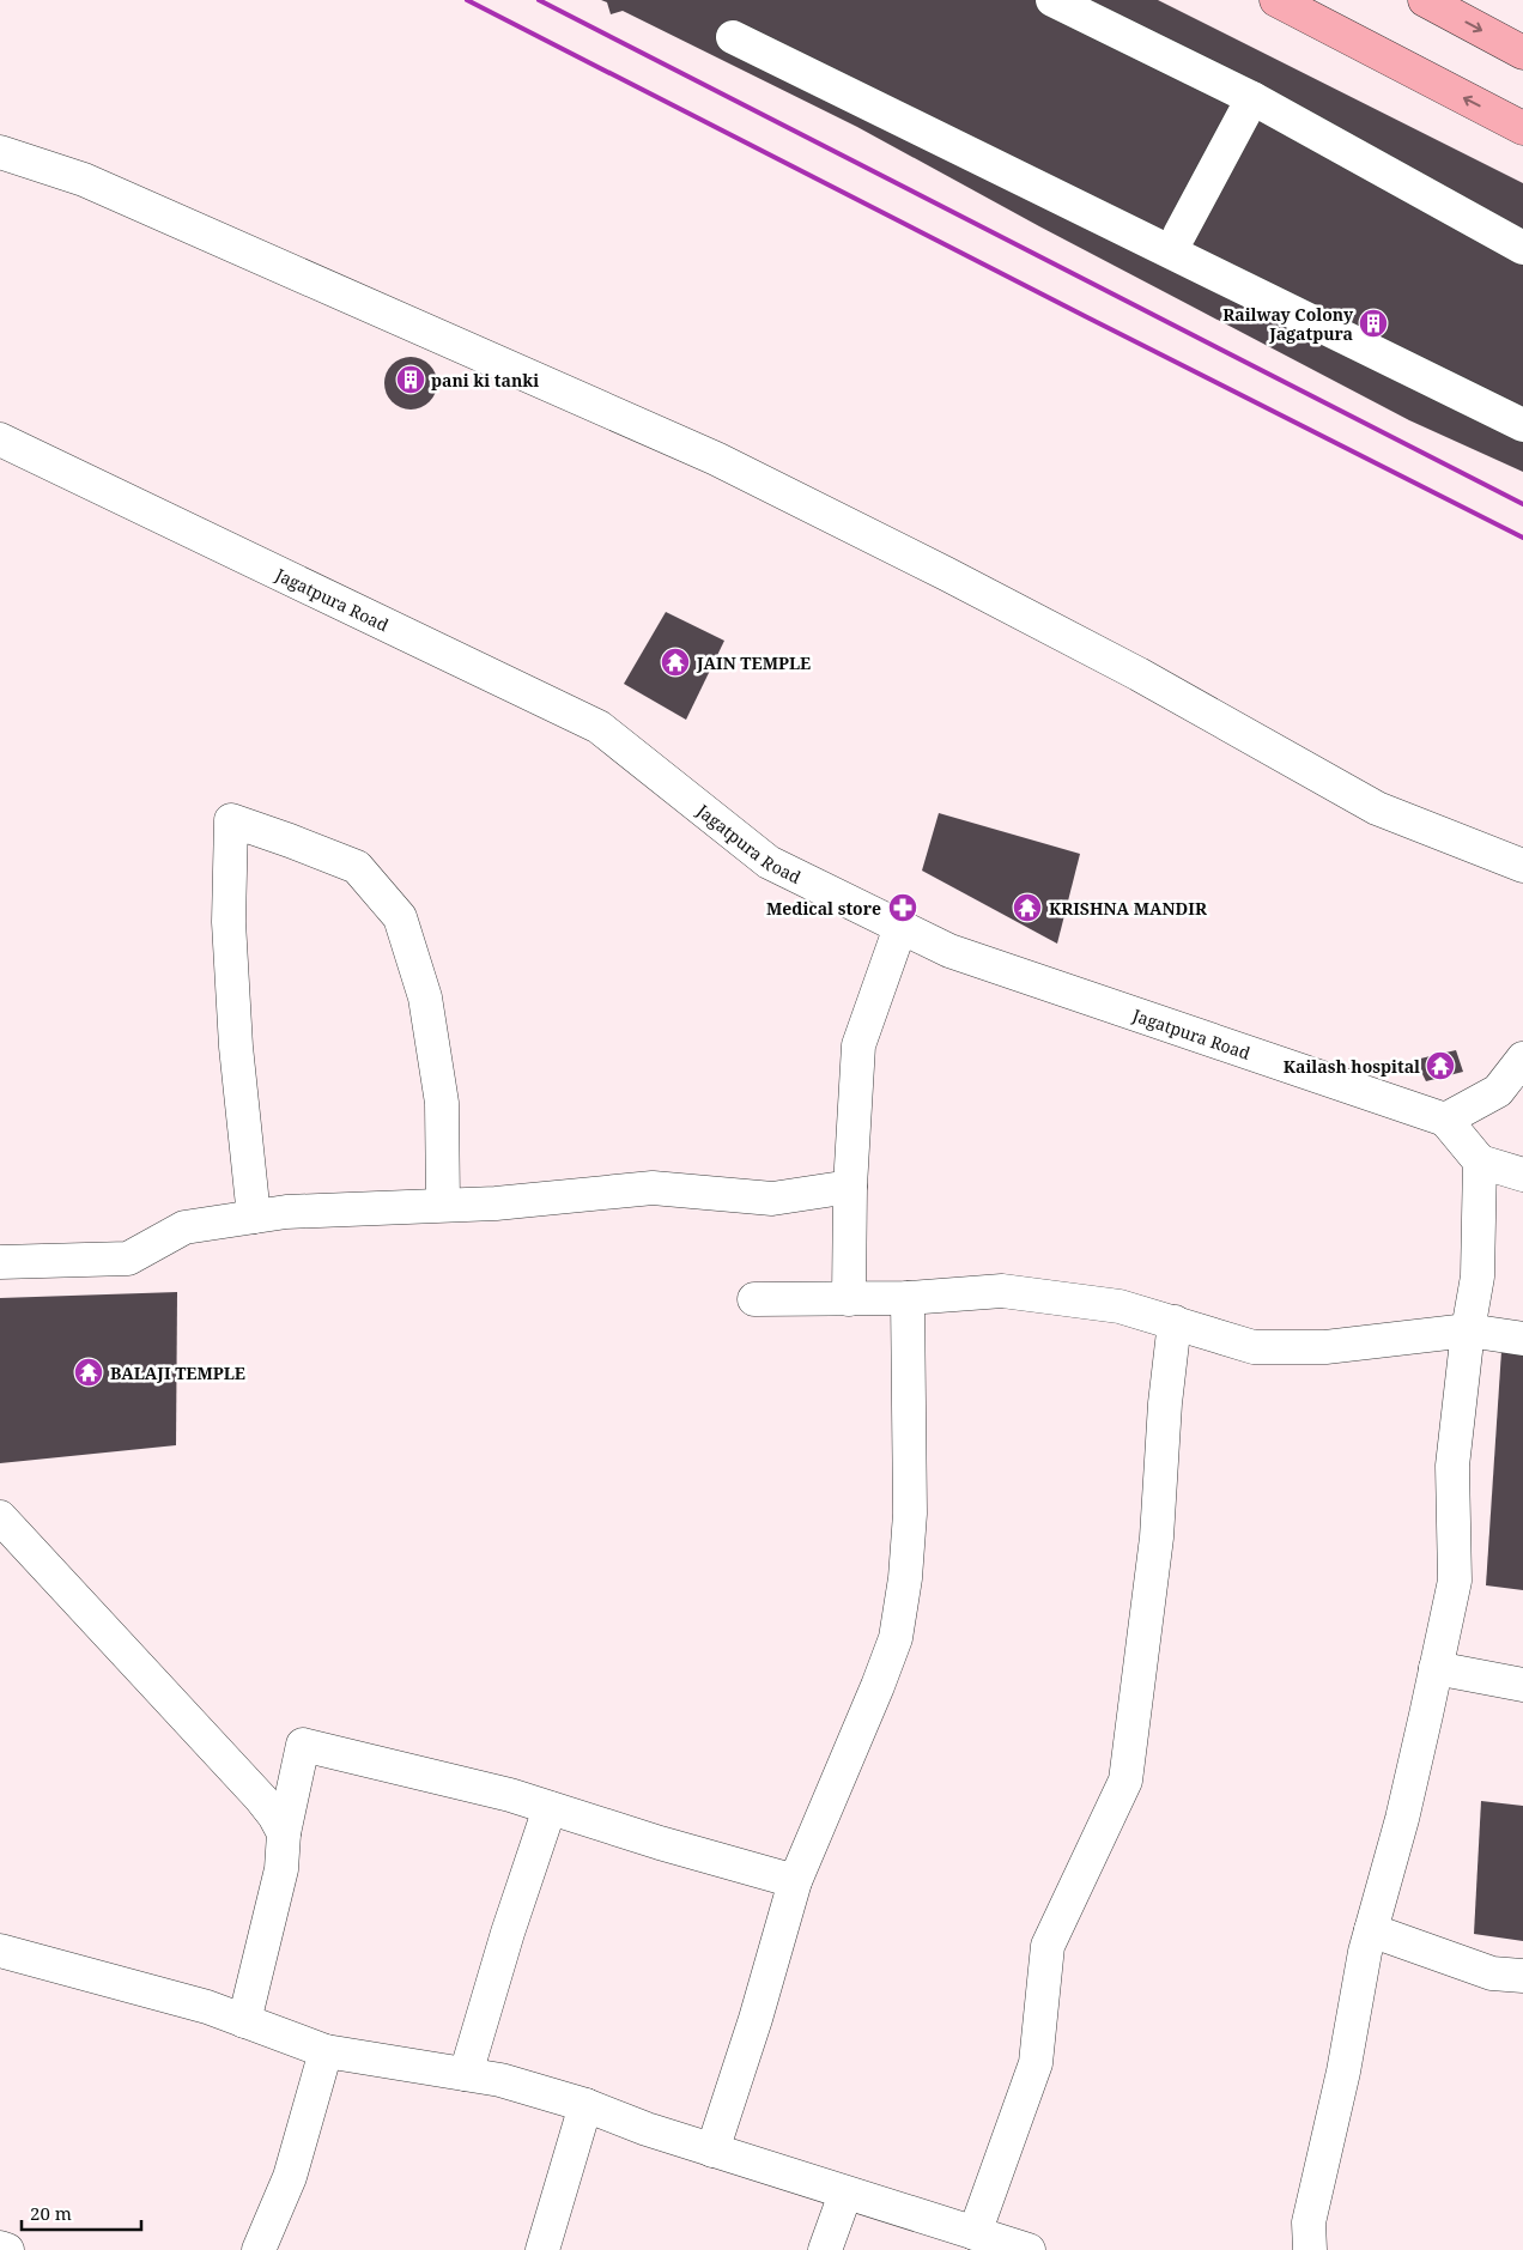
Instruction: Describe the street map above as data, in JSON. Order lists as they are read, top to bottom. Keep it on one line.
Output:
{"streets":{"street":["Jagatpura Road"]},"places":{"building":["Railway Colony Jagatpura","pani ki tanki"],"temple":["JAIN TEMPLE","KRISHNA MANDIR","Kailash hospital","BALAJI TEMPLE"],"pharmacy":["Medical store"]},"scale_bar":"20 m"}
